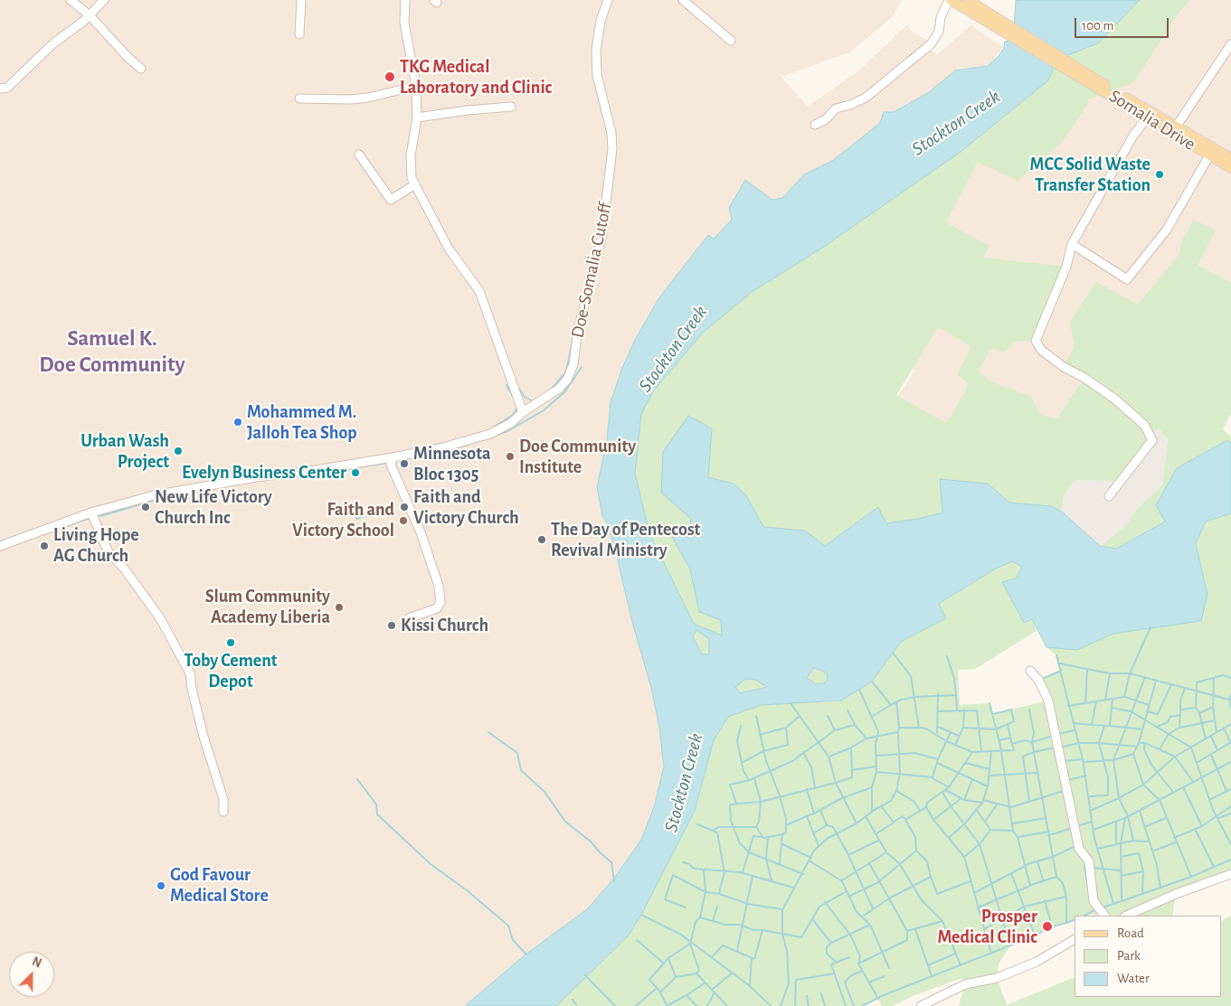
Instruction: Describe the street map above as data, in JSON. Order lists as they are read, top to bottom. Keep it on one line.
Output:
{"streets":{"main road":["Somalia Drive"],"street":["Doe-Somalia Cutoff"]},"districts":["Samuel K. Doe Community"],"water":["Stockton Creek"],"places":["TKG Medical Laboratory and Clinic","MCC Solid Waste Transfer Station","Mohammed M. Jalloh Tea Shop","Urban Wash Project","Doe Community Institute","Minnesota Bloc 1305","Evelyn Business Center","New Life Victory Church Inc","Faith and Victory Church","Faith and Victory School","The Day of Pentecost Revival Ministry","Living Hope AG Church","Slum Community Academy Liberia","Kissi Church","Toby Cement Depot","God Favour Medical Store","Prosper Medical Clinic"],"legend":["Road","Park","Water"],"scale_bar":"100 m","north":"top right"}
